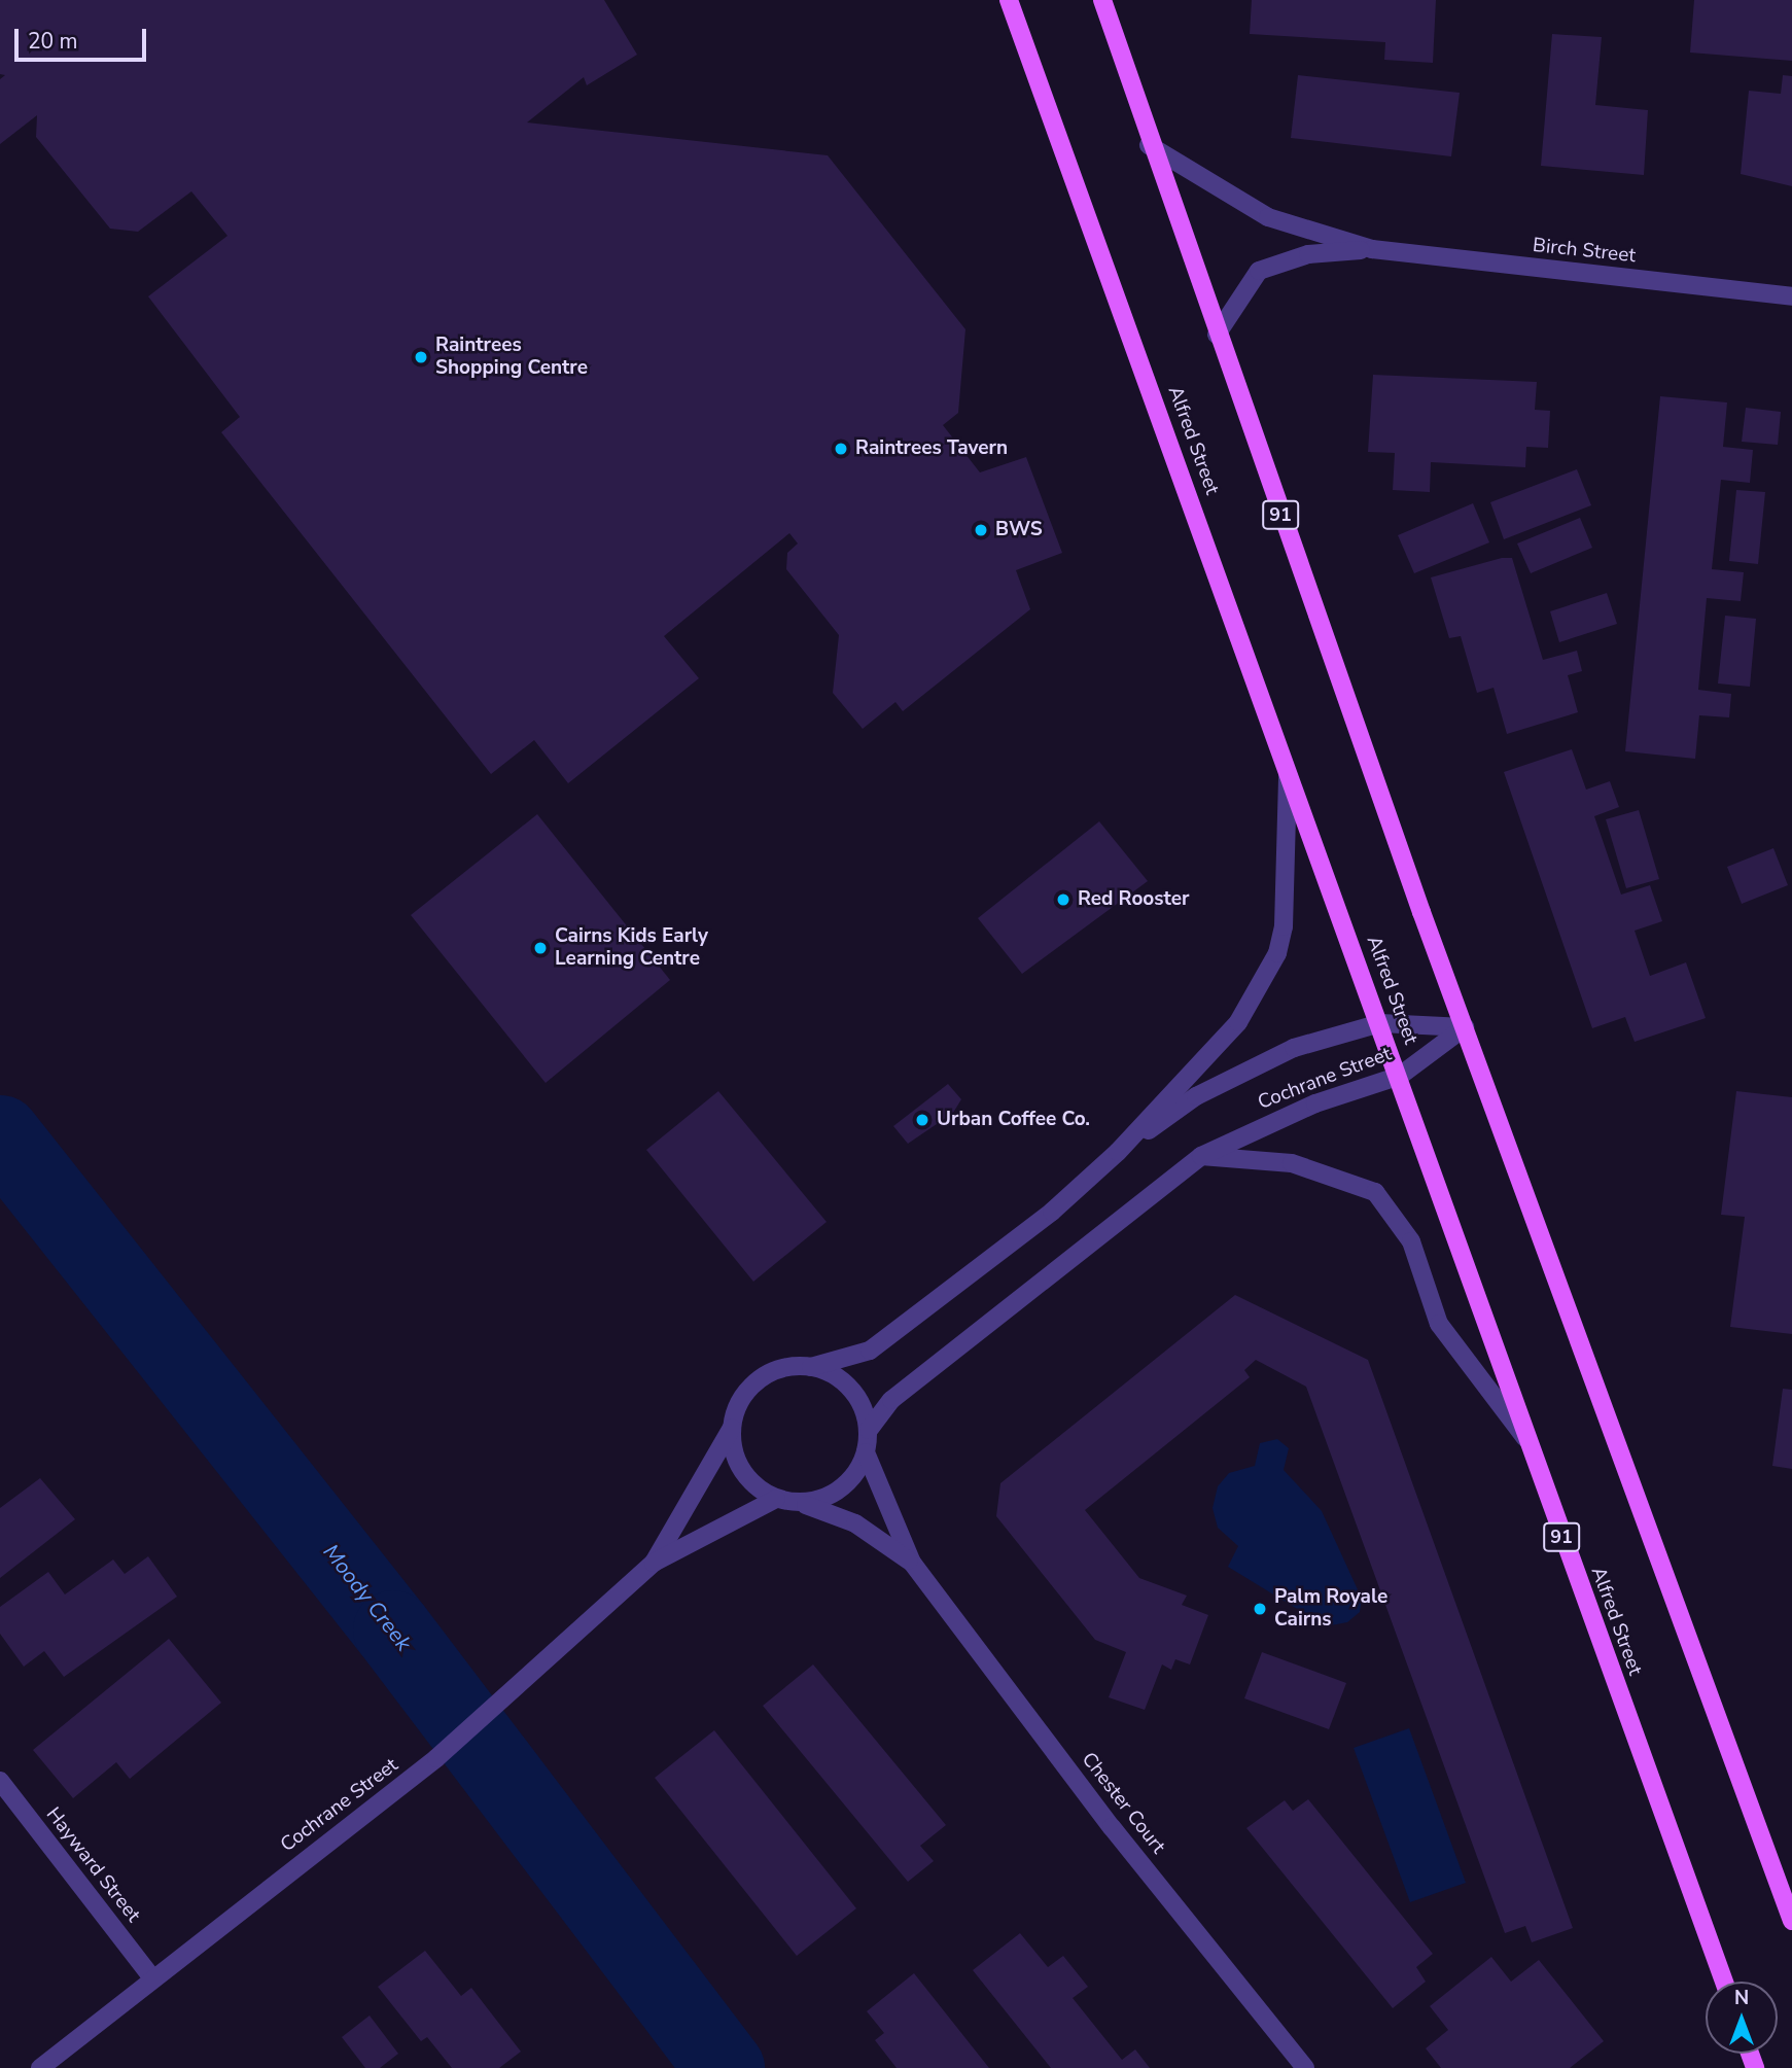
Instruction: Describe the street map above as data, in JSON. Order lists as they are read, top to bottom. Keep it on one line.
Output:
{"streets":{"main road":["Alfred Street","91"],"street":["Birch Street","Cochrane Street","Chester Court","Hayward Street"]},"crossings":[["Birch Street","91"],["Alfred Street","Cochrane Street"],["91","Cochrane Street"],["Cochrane Street","Hayward Street"]],"water":["Moody Creek"],"places":["Raintrees Shopping Centre","Raintrees Tavern","BWS","Red Rooster","Cairns Kids Early Learning Centre","Urban Coffee Co.","Palm Royale Cairns"],"scale_bar":"20 m","north":"top"}
